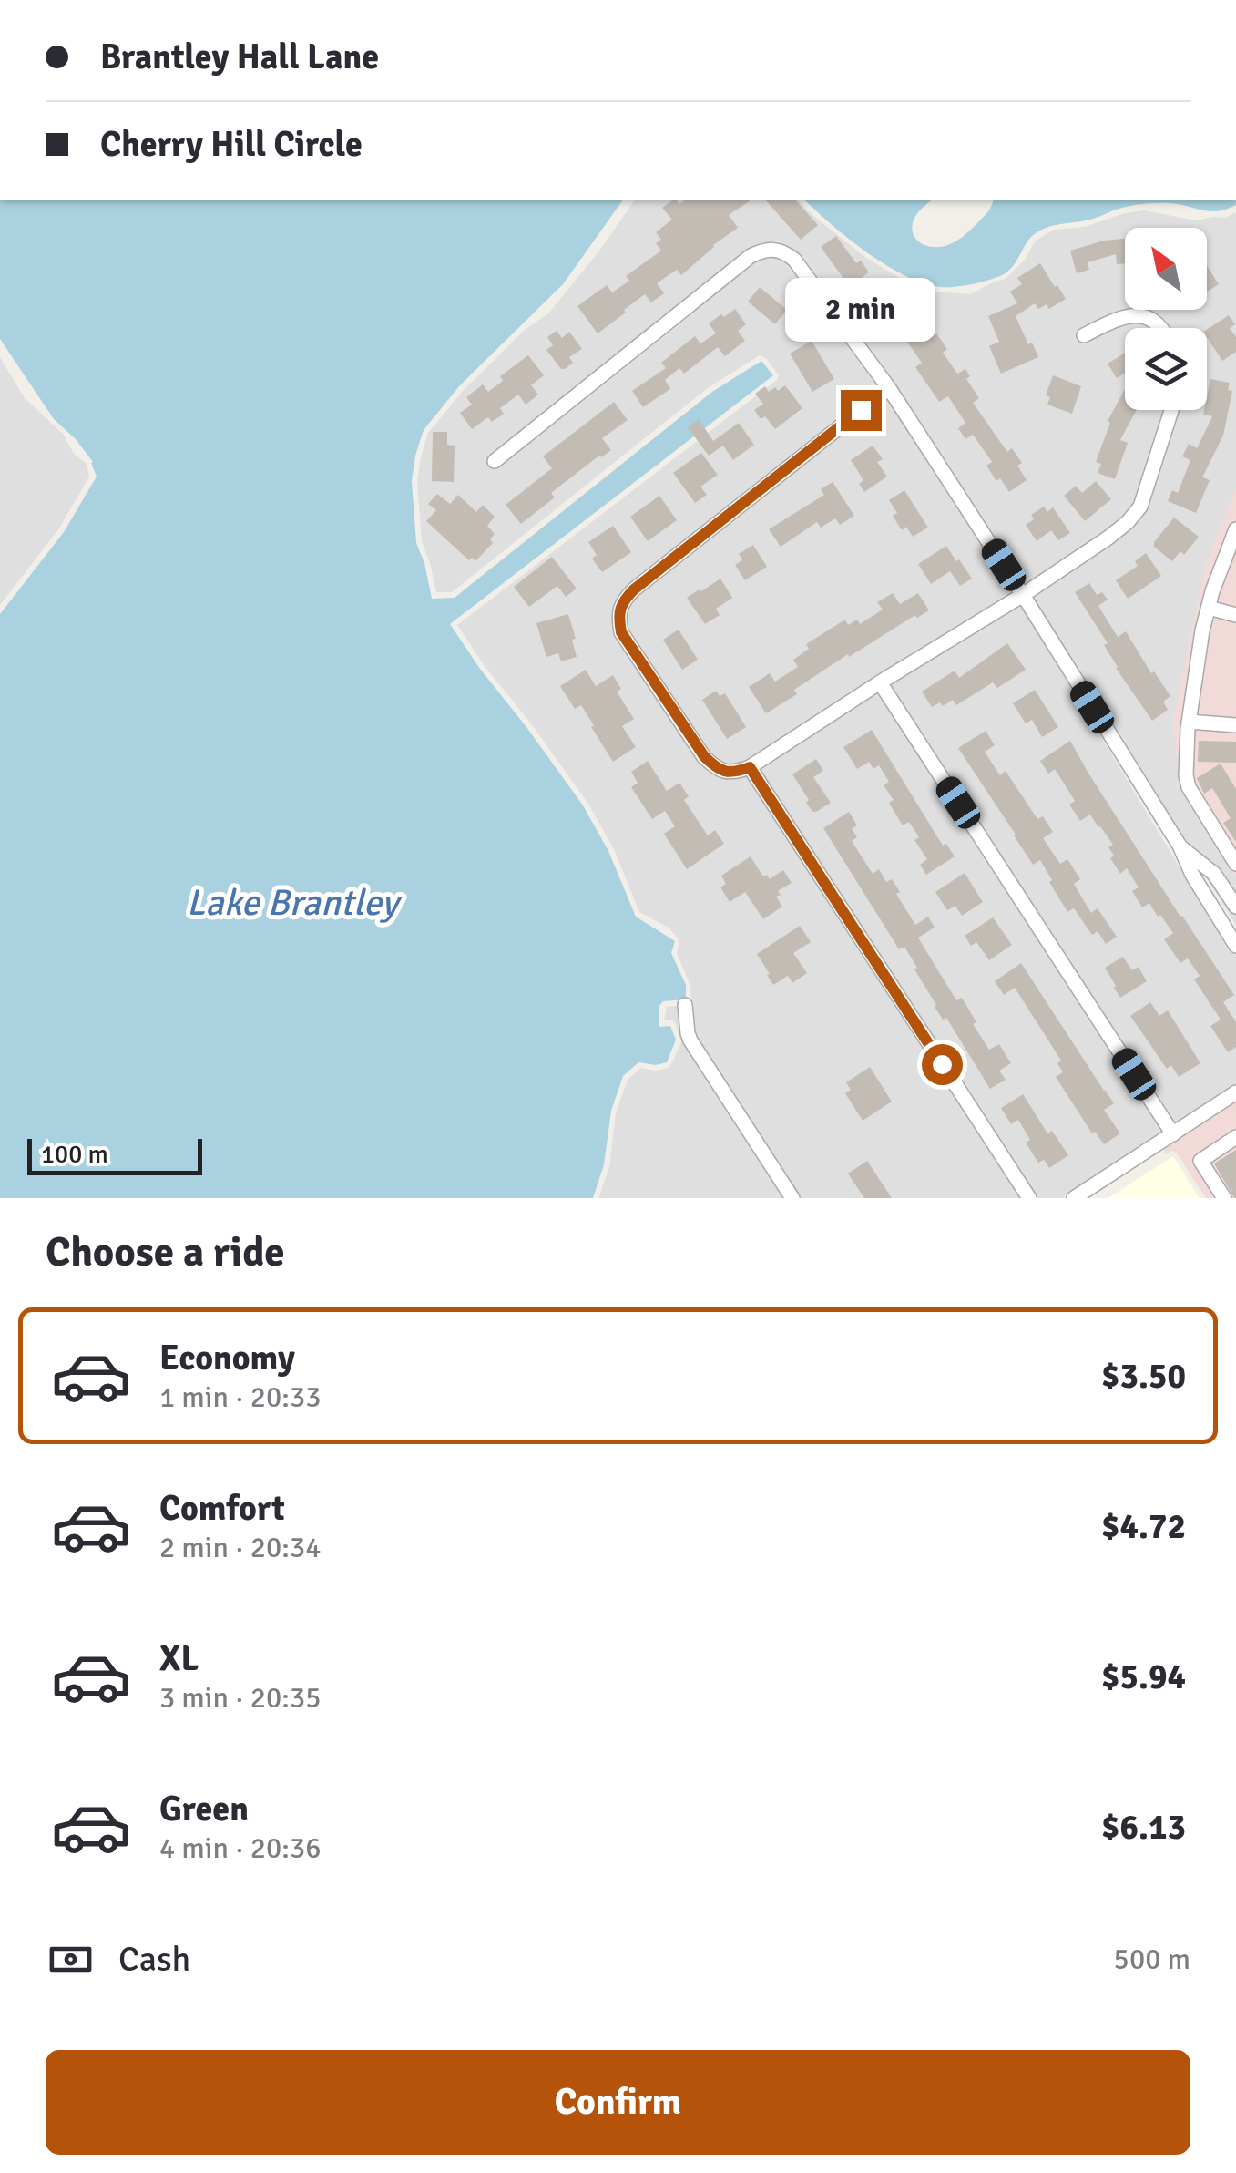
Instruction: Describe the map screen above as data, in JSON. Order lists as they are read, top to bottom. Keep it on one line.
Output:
{"water":["Lake Brantley"],"scale_bar":"100 m","north":"top left","page":{"banner":["Brantley Hall Lane","Cherry Hill Circle"],"bubble":"2 min","scale":"100 m","heading":"Choose a ride","list":[{"name":"Economy","note":"1 min · 20:33","value":"$3.50"},{"name":"Comfort","note":"2 min · 20:34","value":"$4.72"},{"name":"XL","note":"3 min · 20:35","value":"$5.94"},{"name":"Green","note":"4 min · 20:36","value":"$6.13"}],"pay":["Cash","500 m"],"buttons":"Confirm"}}
